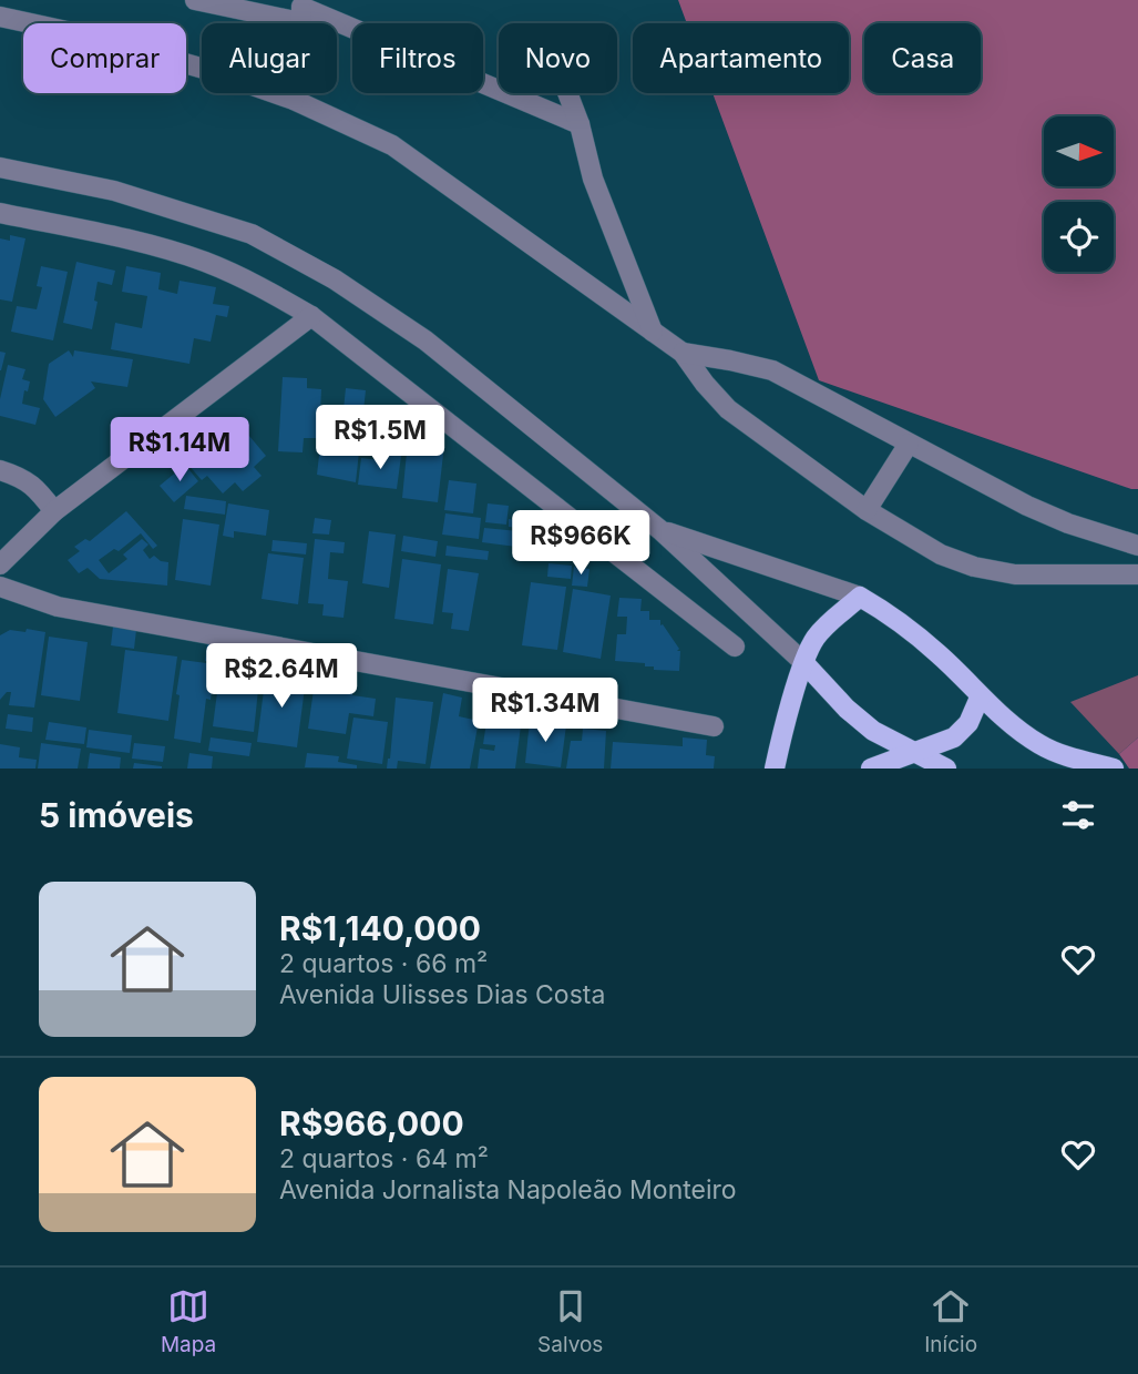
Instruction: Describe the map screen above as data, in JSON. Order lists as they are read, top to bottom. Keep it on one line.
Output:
{"north":"right","page":{"chip":["Comprar","Alugar","Filtros","Novo","Apartamento","Casa"],"price":["R$1.5M","R$1.14M","R$966K","R$2.64M","R$1.34M"],"heading":"5 imóveis","list":[{"name":"R$1,140,000","note":"2 quartos · 66 m² · Avenida Ulisses Dias Costa"},{"name":"R$966,000","note":"2 quartos · 64 m² · Avenida Jornalista Napoleão Monteiro"}],"tabs":["Mapa","Salvos","Início"]}}
